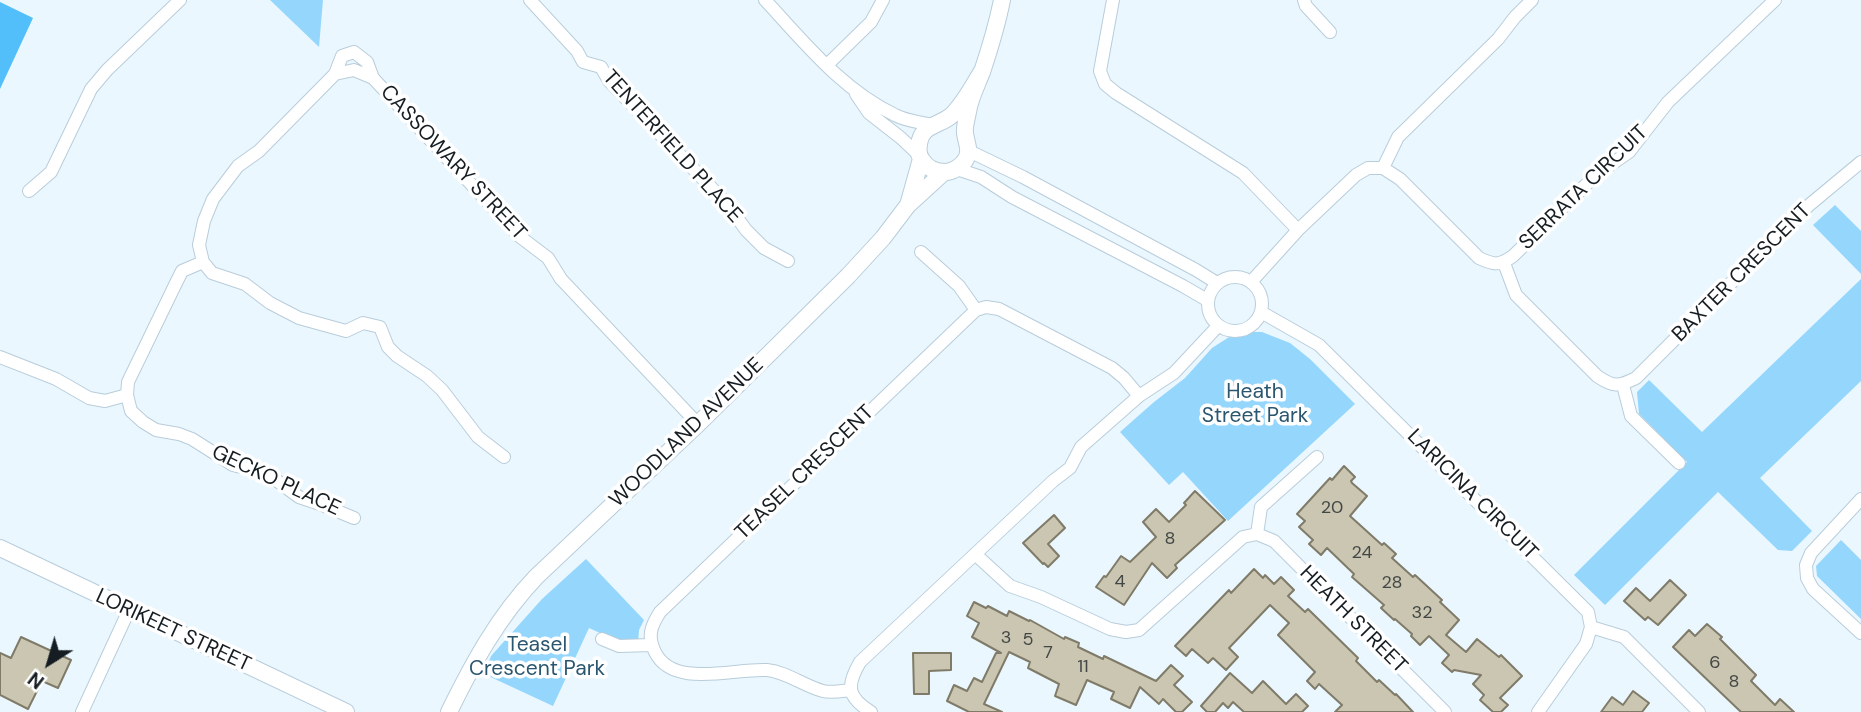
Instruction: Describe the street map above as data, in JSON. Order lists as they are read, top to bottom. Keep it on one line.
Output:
{"streets":{"street":["TENTERFIELD PLACE","CASSOWARY STREET","SERRATA CIRCUIT","BAXTER CRESCENT","WOODLAND AVENUE","TEASEL CRESCENT","GECKO PLACE","LARICINA CIRCUIT","HEATH STREET","LORIKEET STREET"]},"crossings":[["CASSOWARY STREET","WOODLAND AVENUE"]],"parks":["Heath Street Park","Teasel Crescent Park"],"house_numbers":["20","8","24","4","28","32","3","5","7","6","11","8"],"north":"bottom left"}
